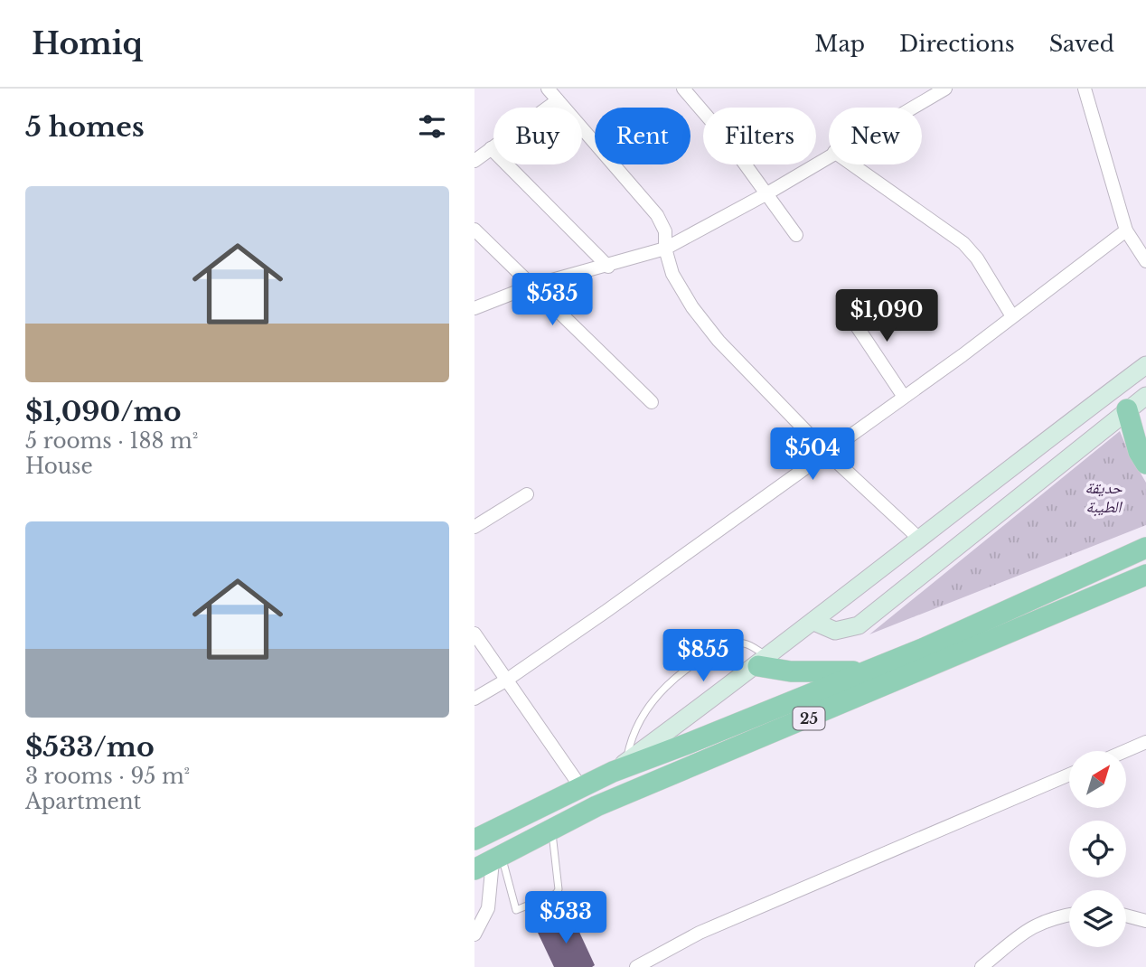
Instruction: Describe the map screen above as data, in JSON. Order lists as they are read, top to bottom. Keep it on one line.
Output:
{"streets":{"highway":["25"]},"parks":["حديقة الطيبة"],"north":"top right","page":{"header":"Homiq","nav":["Map","Directions","Saved"],"heading":"5 homes","chip":["Buy","Rent","Filters","New"],"list":[{"name":"$1,090/mo","note":"5 rooms · 188 m² · House"},{"name":"$533/mo","note":"3 rooms · 95 m² · Apartment"}],"price":["$535","$1,090","$504","$855","$533"]}}
